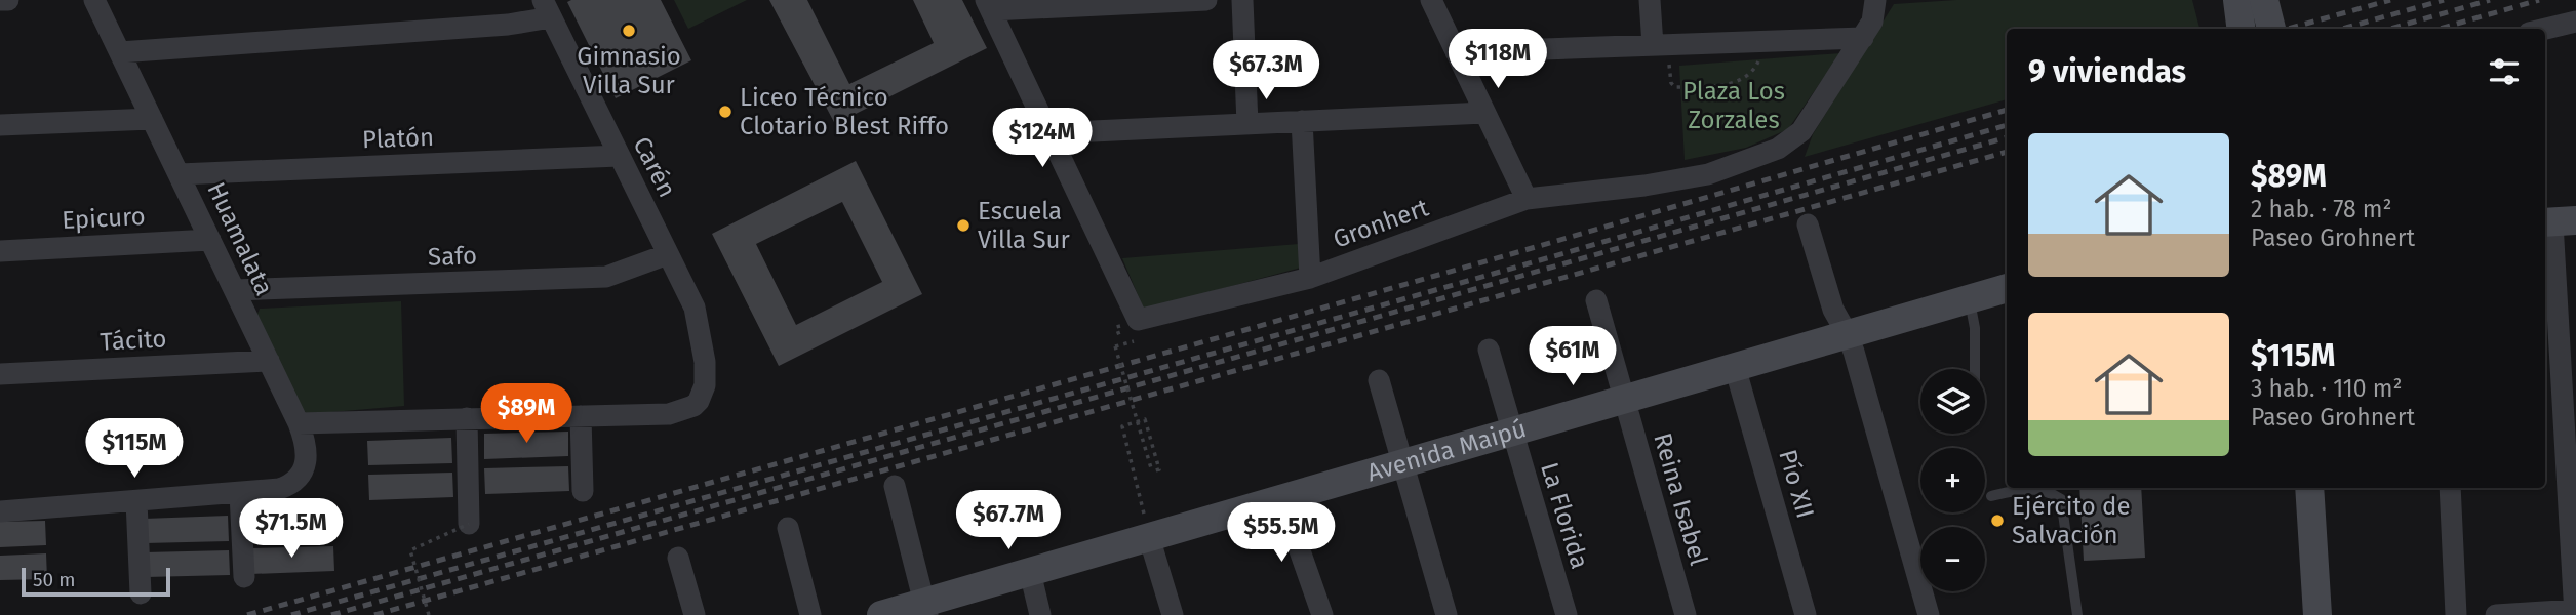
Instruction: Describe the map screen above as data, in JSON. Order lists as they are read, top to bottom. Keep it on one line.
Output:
{"streets":{"main road":["Avenida Maipú"],"street":["Platón","Carén","Epicuro","Gronhert","Huamalata","Safo","Tácito","Pío XII","Reina Isabel","La Florida"]},"crossings":[["Platón","Carén"],["Platón","Huamalata"],["Carén","Huamalata"],["Carén","Safo"],["Epicuro","Huamalata"],["Huamalata","Safo"],["Huamalata","Tácito"],["Avenida Maipú","Pío XII"],["Avenida Maipú","Reina Isabel"],["Avenida Maipú","La Florida"]],"parks":["Plaza Los Zorzales"],"places":["Gimnasio Villa Sur","Liceo Técnico Clotario Blest Riffo","Escuela Villa Sur","Ejército de Salvación"],"scale_bar":"50 m","page":{"price":["$118M","$67.3M","$124M","$61M","$89M","$115M","$67.7M","$71.5M","$55.5M"],"heading":"9 viviendas","list":[{"name":"$89M","note":"2 hab. · 78 m² · Paseo Grohnert"},{"name":"$115M","note":"3 hab. · 110 m² · Paseo Grohnert"}],"map_buttons":["+","−"],"scale":"50 m"}}
